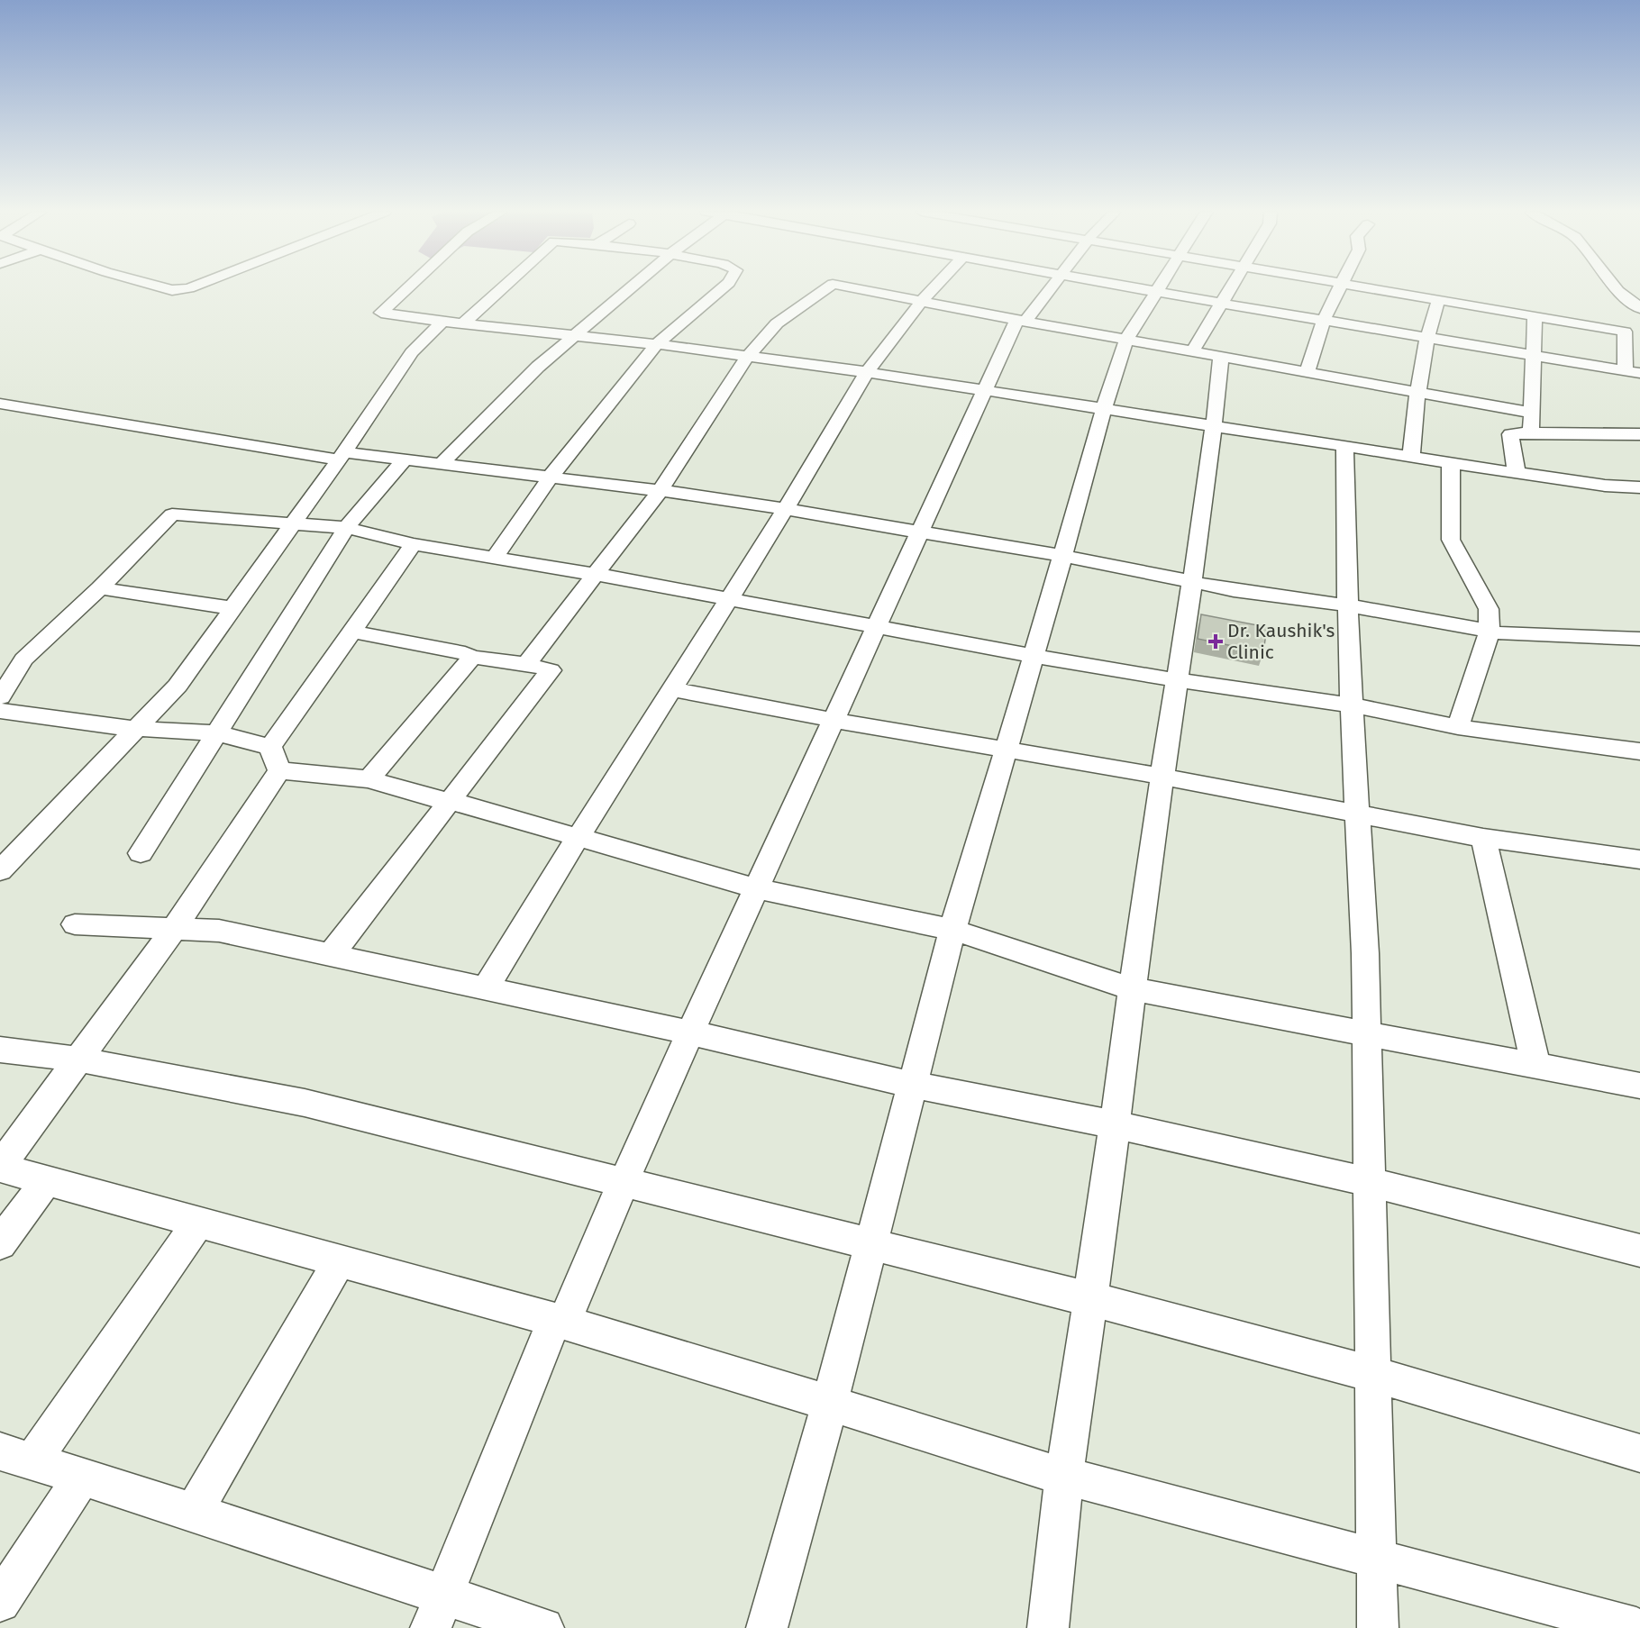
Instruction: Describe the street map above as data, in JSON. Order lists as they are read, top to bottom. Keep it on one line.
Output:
{"places":{"health":["Dr. Kaushik's Clinic"]}}
